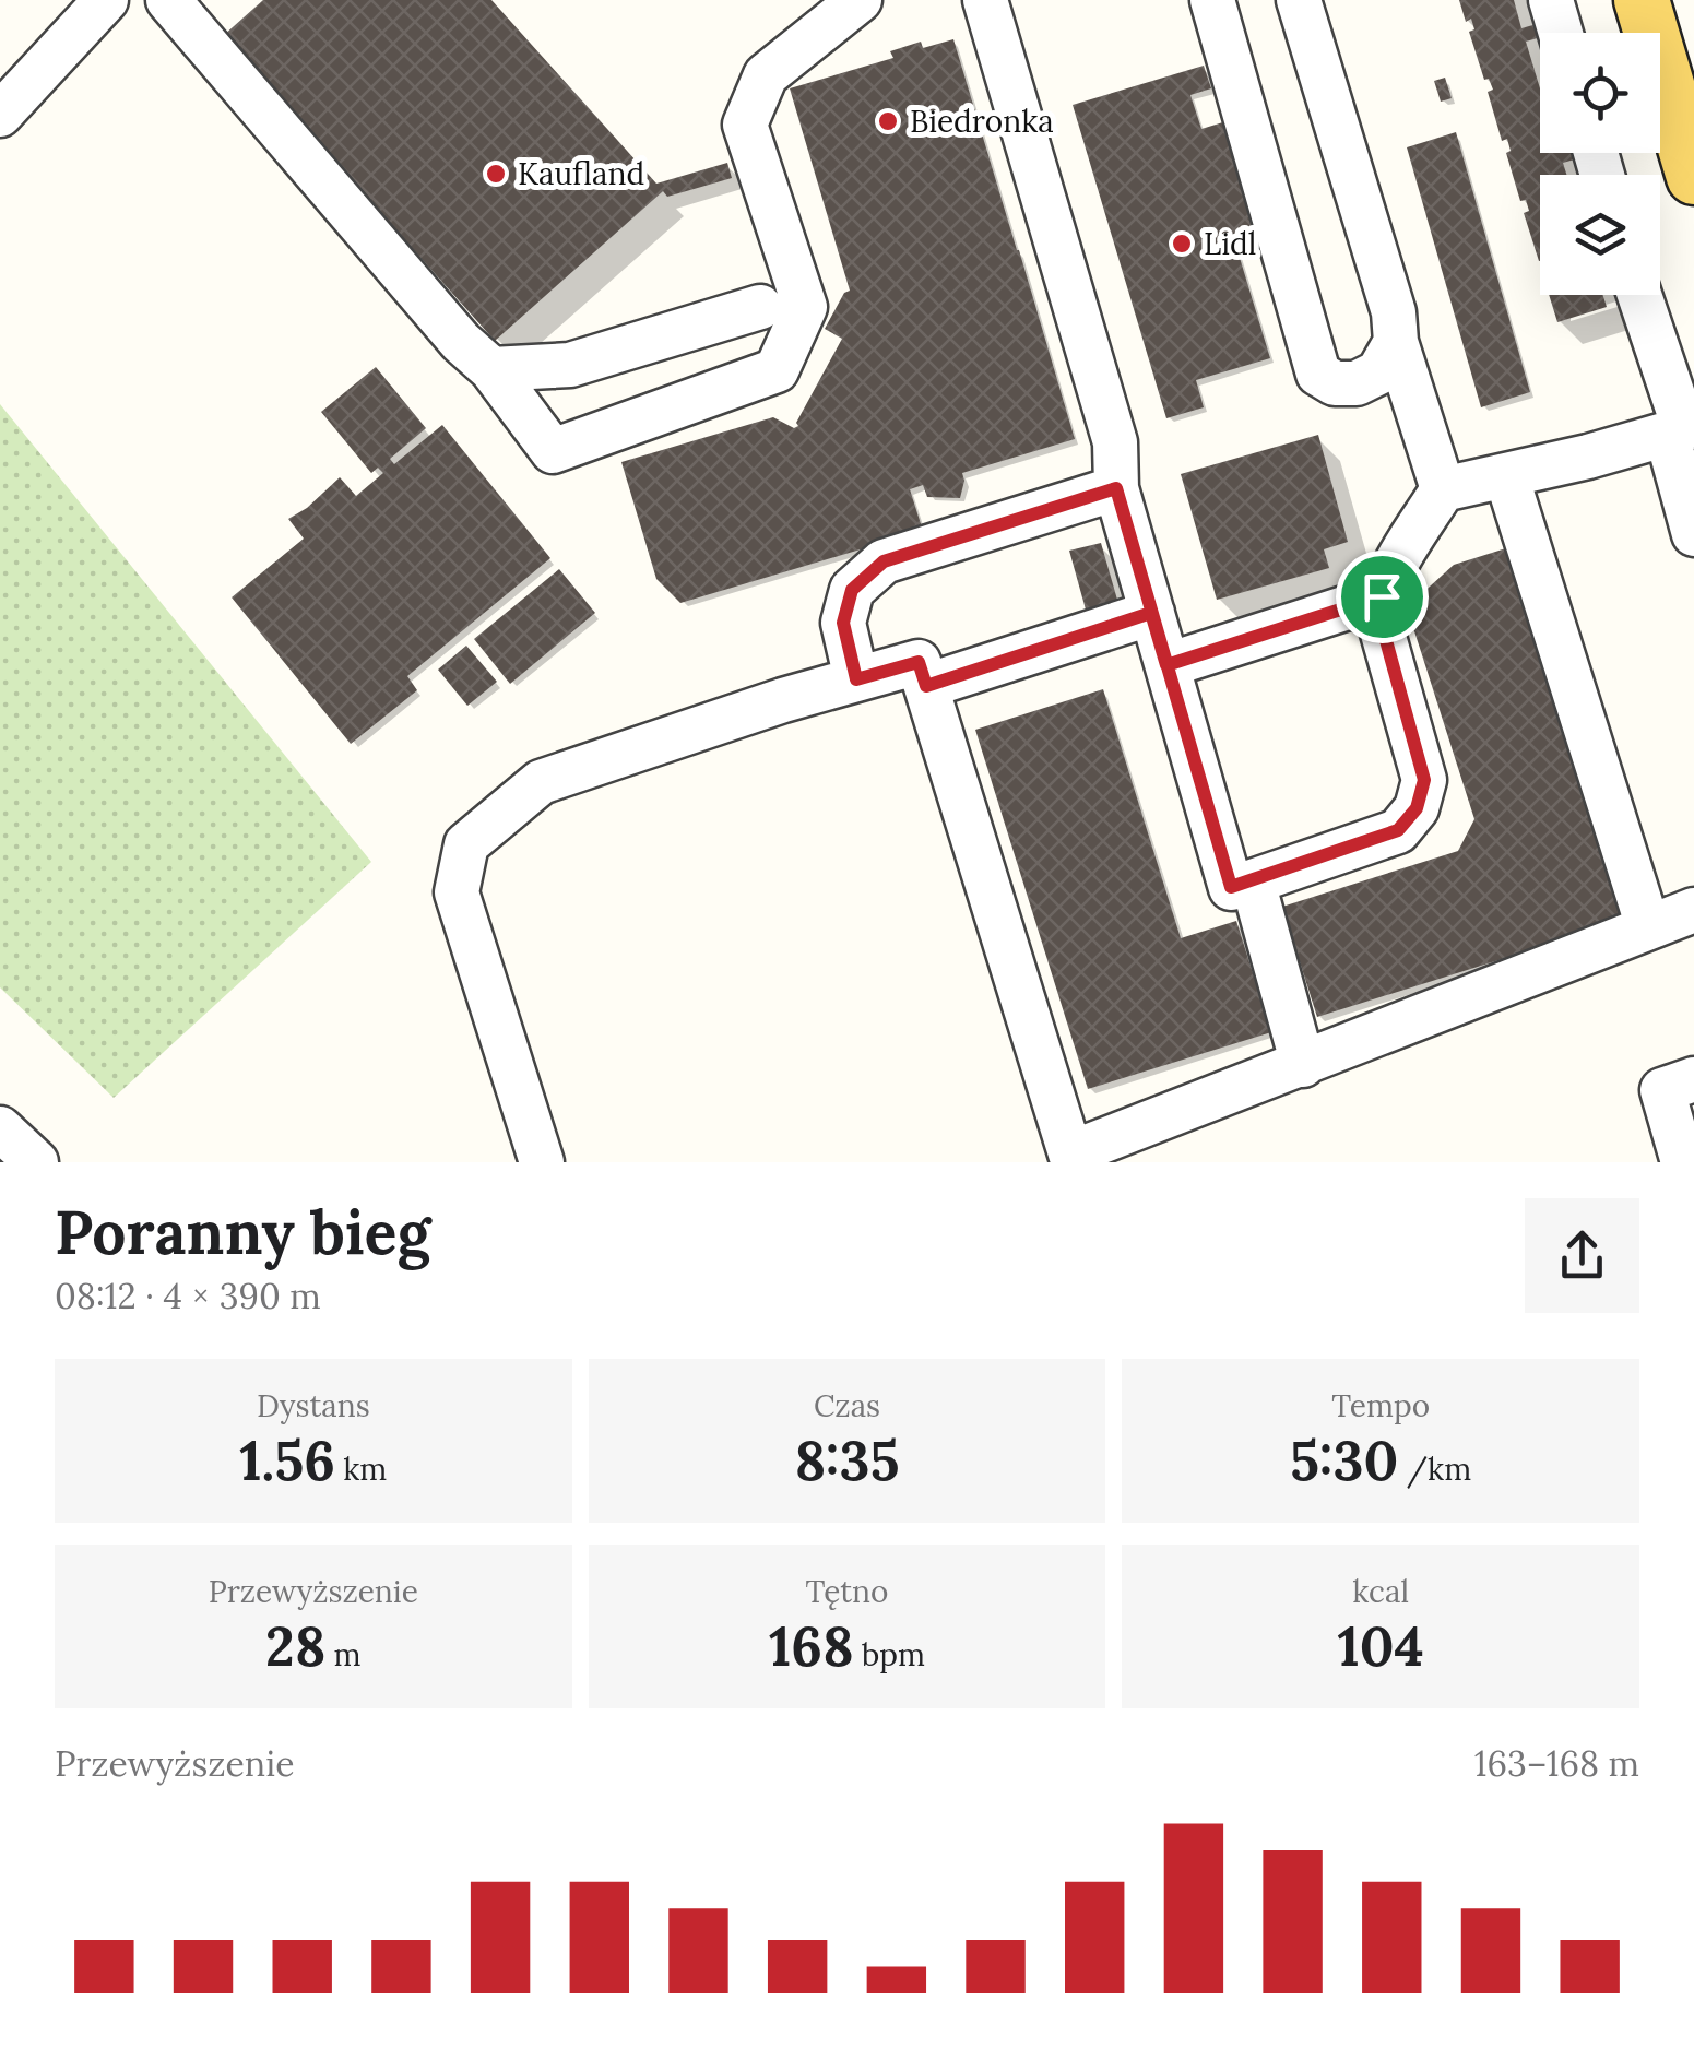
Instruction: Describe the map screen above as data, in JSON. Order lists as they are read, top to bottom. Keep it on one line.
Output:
{"places":["Biedronka","Kaufland","Lidl"],"page":{"heading":["Poranny bieg","08:12 · 4 × 390 m"],"stats":[["Dystans","1.56 km"],["Czas","8:35"],["Tempo","5:30 /km"],["Przewyższenie","28 m"],["Tętno","168 bpm"],["kcal","104"]],"chart":["Przewyższenie","163–168 m"]}}
